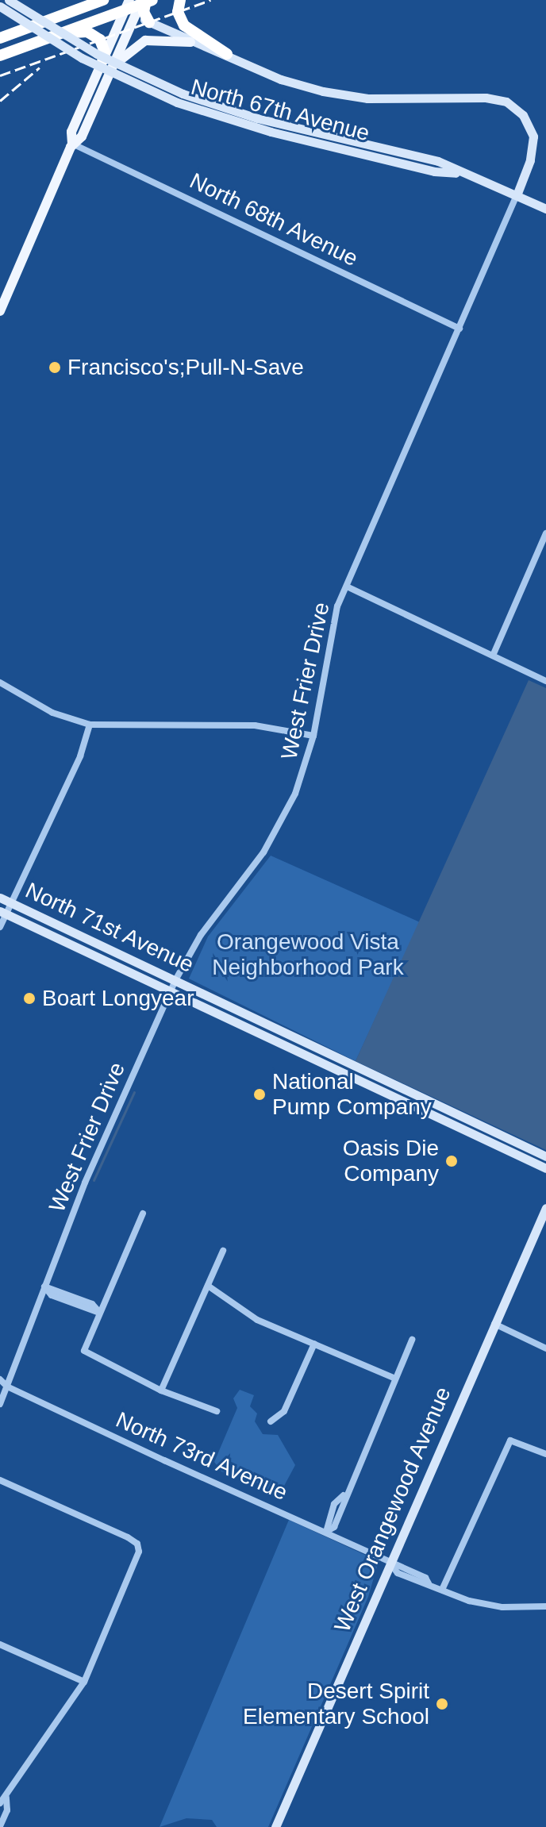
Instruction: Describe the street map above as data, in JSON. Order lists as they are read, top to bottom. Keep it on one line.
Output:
{"streets":{"street":["North 67th Avenue","North 68th Avenue","West Frier Drive","North 71st Avenue","North 73rd Avenue","West Orangewood Avenue"]},"crossings":[["North 67th Avenue","West Frier Drive"],["North 68th Avenue","West Frier Drive"],["West Frier Drive","North 71st Avenue"],["West Frier Drive","North 73rd Avenue"],["North 73rd Avenue","West Orangewood Avenue"]],"parks":["Orangewood Vista Neighborhood Park"],"places":["Francisco's;Pull-N-Save","Boart Longyear","National Pump Company","Oasis Die Company","Desert Spirit Elementary School"]}
